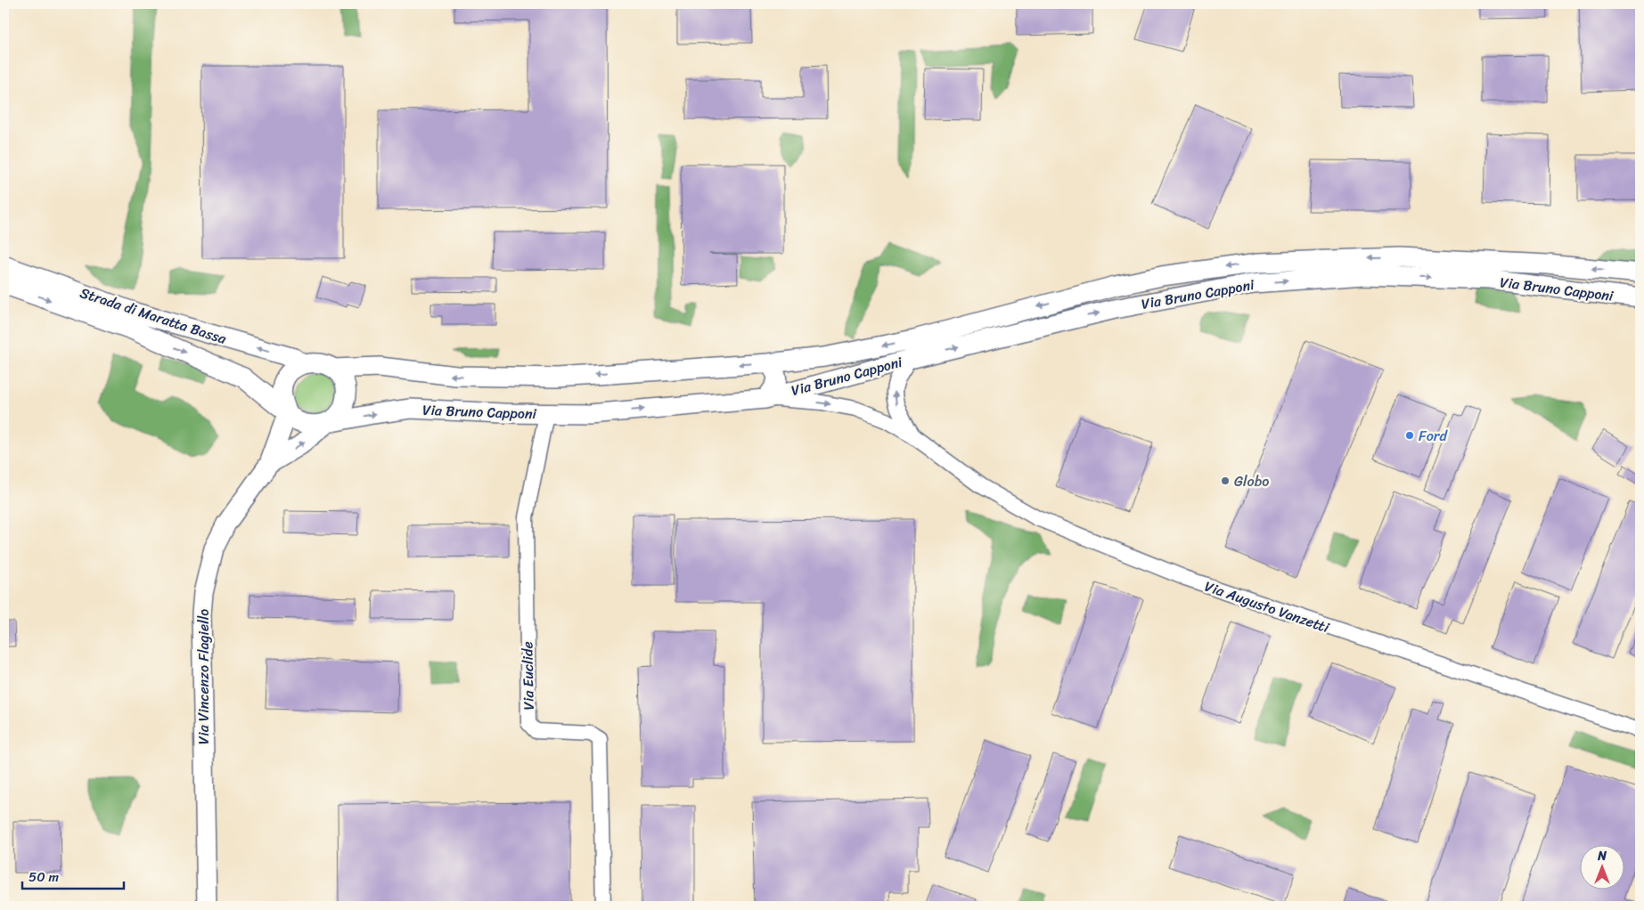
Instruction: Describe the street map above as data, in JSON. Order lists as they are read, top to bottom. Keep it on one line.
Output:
{"streets":{"main road":["Via Bruno Capponi","Strada di Maratta Bassa","Via Vincenzo Flagiello"],"street":["Via Augusto Vanzetti","Via Euclide"]},"crossings":[["Via Bruno Capponi","Strada di Maratta Bassa"],["Via Bruno Capponi","Via Augusto Vanzetti"],["Via Bruno Capponi","Via Euclide"],["Via Bruno Capponi","Via Vincenzo Flagiello"],["Strada di Maratta Bassa","Via Vincenzo Flagiello"]],"places":["Ford","Globo"],"scale_bar":"50 m","north":"top"}
